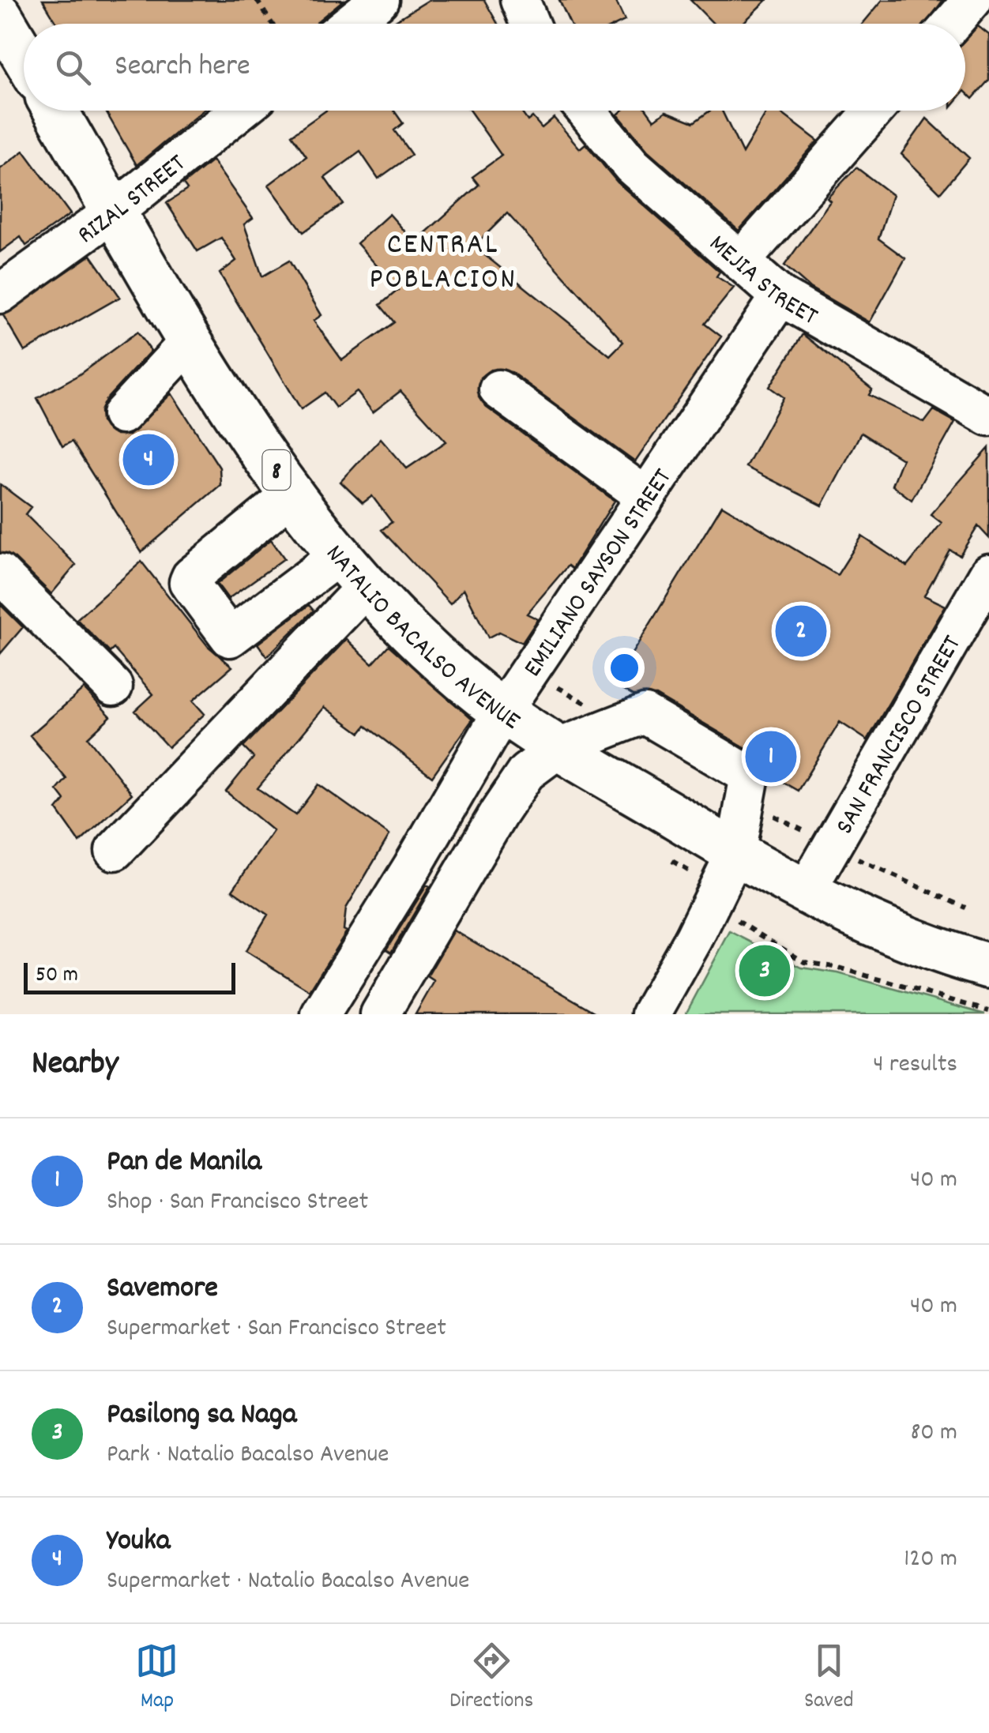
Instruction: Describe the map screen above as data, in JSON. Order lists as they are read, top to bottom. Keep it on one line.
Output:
{"streets":{"highway":["8","NATALIO BACALSO AVENUE"],"street":["RIZAL STREET","MEJIA STREET","EMILIANO SAYSON STREET","SAN FRANCISCO STREET"]},"crossings":[["RIZAL STREET","NATALIO BACALSO AVENUE"],["MEJIA STREET","EMILIANO SAYSON STREET"],["EMILIANO SAYSON STREET","NATALIO BACALSO AVENUE"],["NATALIO BACALSO AVENUE","SAN FRANCISCO STREET"]],"districts":["CENTRAL POBLACION"],"scale_bar":"50 m","page":{"search":"Search here","pins":["4","2","1","3"],"scale":"50 m","heading":["Nearby","4 results"],"list":[{"mark":"1","name":"Pan de Manila","note":"Shop · San Francisco Street","value":"40 m"},{"mark":"2","name":"Savemore","note":"Supermarket · San Francisco Street","value":"40 m"},{"mark":"3","name":"Pasilong sa Naga","note":"Park · Natalio Bacalso Avenue","value":"80 m"},{"mark":"4","name":"Youka","note":"Supermarket · Natalio Bacalso Avenue","value":"120 m"}],"nav":["Map","Directions","Saved"]}}
